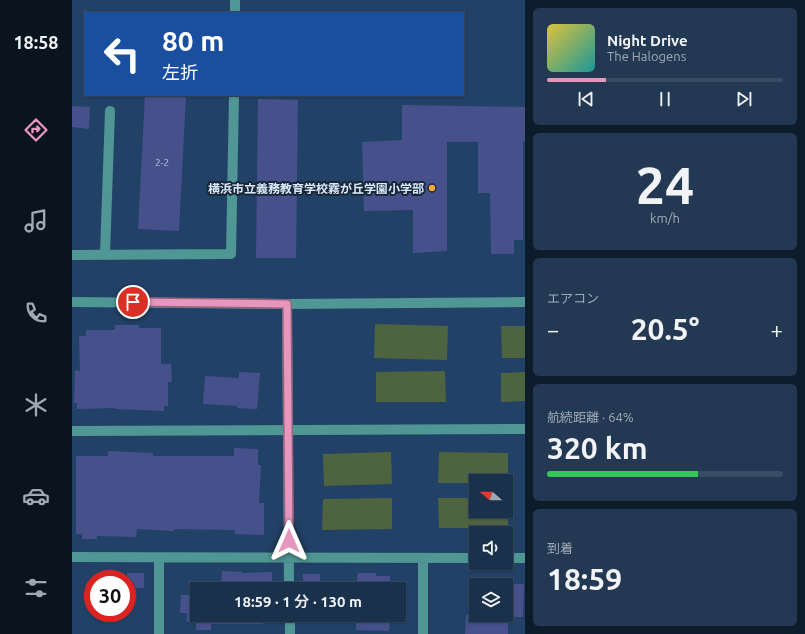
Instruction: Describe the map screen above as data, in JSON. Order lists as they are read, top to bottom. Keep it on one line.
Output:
{"places":["横浜市立義務教育学校霧が丘学園小学部"],"house_numbers":["2-2"],"north":"left","page":{"tabs":"18:58","turn":["80 m","左折"],"song":["Night Drive","The Halogens"],"tile":[["24","km/h"],"エアコン",["航続距離 · 64%","320 km"],["到着","18:59"]],"heat":["−","20.5°","+"],"limit":"30","trip":"18:59 · 1 分 · 130 m"}}
